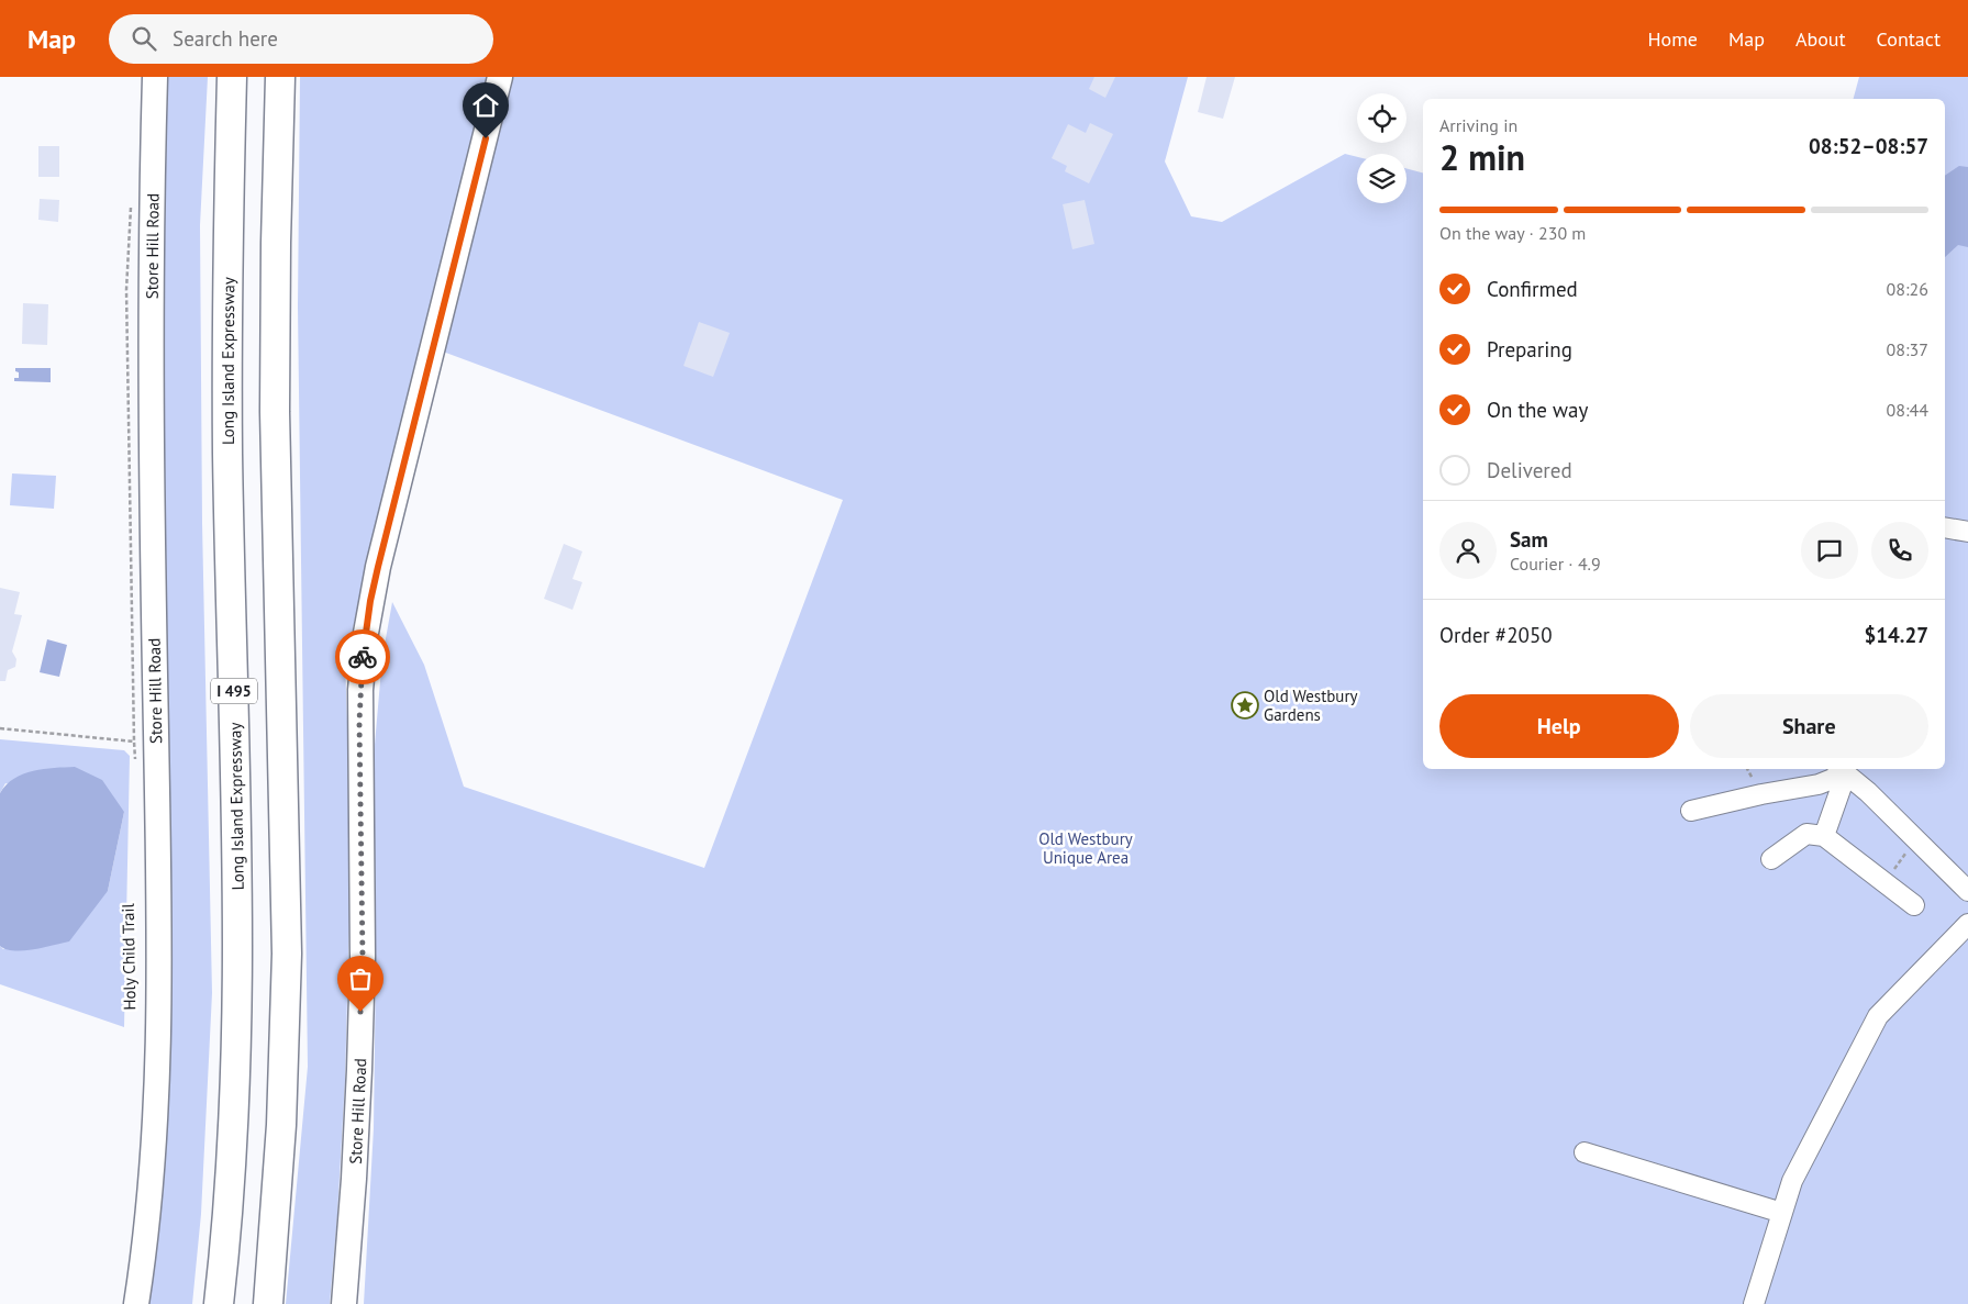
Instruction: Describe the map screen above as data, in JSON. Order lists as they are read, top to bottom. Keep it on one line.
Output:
{"streets":{"highway":["Long Island Expressway","I 495"],"main road":["Store Hill Road"]},"parks":["Old Westbury Unique Area"],"places":{"place":["Old Westbury Gardens"]},"page":{"header":"Map","search":"Search here","nav":["Home","Map","About","Contact"],"heading":["2 min","Arriving in","08:52–08:57"],"panel":["Sam","Courier · 4.9","Order #2050","$14.27"],"bar":"On the way · 230 m","list":[["Confirmed","08:26"],["Preparing","08:37"],["On the way","08:44"],"Delivered"],"buttons":["Help","Share"]}}
